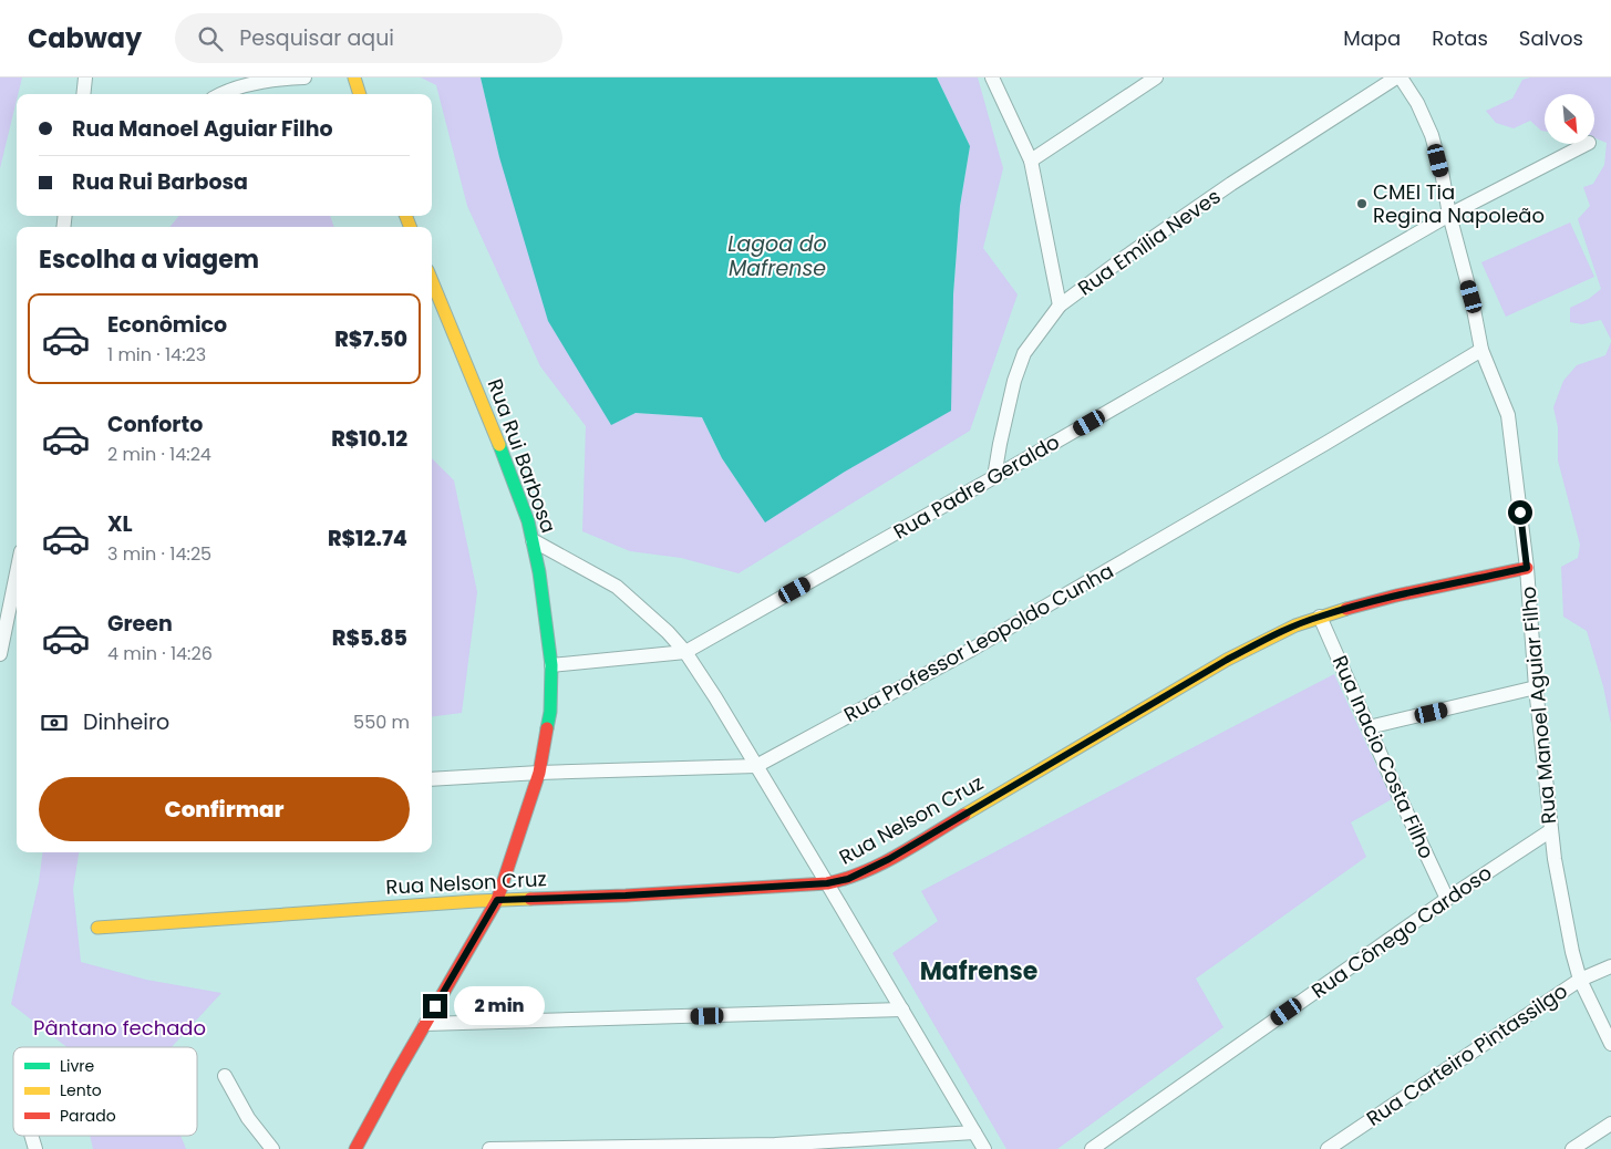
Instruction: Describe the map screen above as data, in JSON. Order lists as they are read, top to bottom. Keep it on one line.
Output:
{"streets":{"street":["Rua Emília Neves","Rua Rui Barbosa","Rua Padre Geraldo","Rua Professor Leopoldo Cunha","Rua Manoel Aguiar Filho","Rua Inacio Costa Filho","Rua Nelson Cruz","Rua Cônego Cardoso","Rua Carteiro Pintassilgo"]},"crossings":[["Rua Emília Neves","Rua Padre Geraldo"],["Rua Rui Barbosa","Rua Padre Geraldo"],["Rua Rui Barbosa","Rua Professor Leopoldo Cunha"],["Rua Rui Barbosa","Rua Nelson Cruz"],["Rua Padre Geraldo","Rua Manoel Aguiar Filho"],["Rua Professor Leopoldo Cunha","Rua Manoel Aguiar Filho"],["Rua Manoel Aguiar Filho","Rua Nelson Cruz"],["Rua Manoel Aguiar Filho","Rua Cônego Cardoso"],["Rua Manoel Aguiar Filho","Rua Carteiro Pintassilgo"],["Rua Inacio Costa Filho","Rua Nelson Cruz"],["Rua Inacio Costa Filho","Rua Cônego Cardoso"]],"districts":["Mafrense"],"water":["Lagoa do Mafrense"],"parks":["Pântano fechado"],"places":["CMEI Tia Regina Napoleão"],"legend":["Livre","Lento","Parado"],"north":"bottom right","page":{"header":"Cabway","search":"Pesquisar aqui","nav":["Mapa","Rotas","Salvos"],"banner":["Rua Manoel Aguiar Filho","Rua Rui Barbosa"],"heading":"Escolha a viagem","list":[{"name":"Econômico","note":"1 min · 14:23","value":"R$7.50"},{"name":"Conforto","note":"2 min · 14:24","value":"R$10.12"},{"name":"XL","note":"3 min · 14:25","value":"R$12.74"},{"name":"Green","note":"4 min · 14:26","value":"R$5.85"}],"pay":["Dinheiro","550 m"],"buttons":"Confirmar","bubble":"2 min"}}
